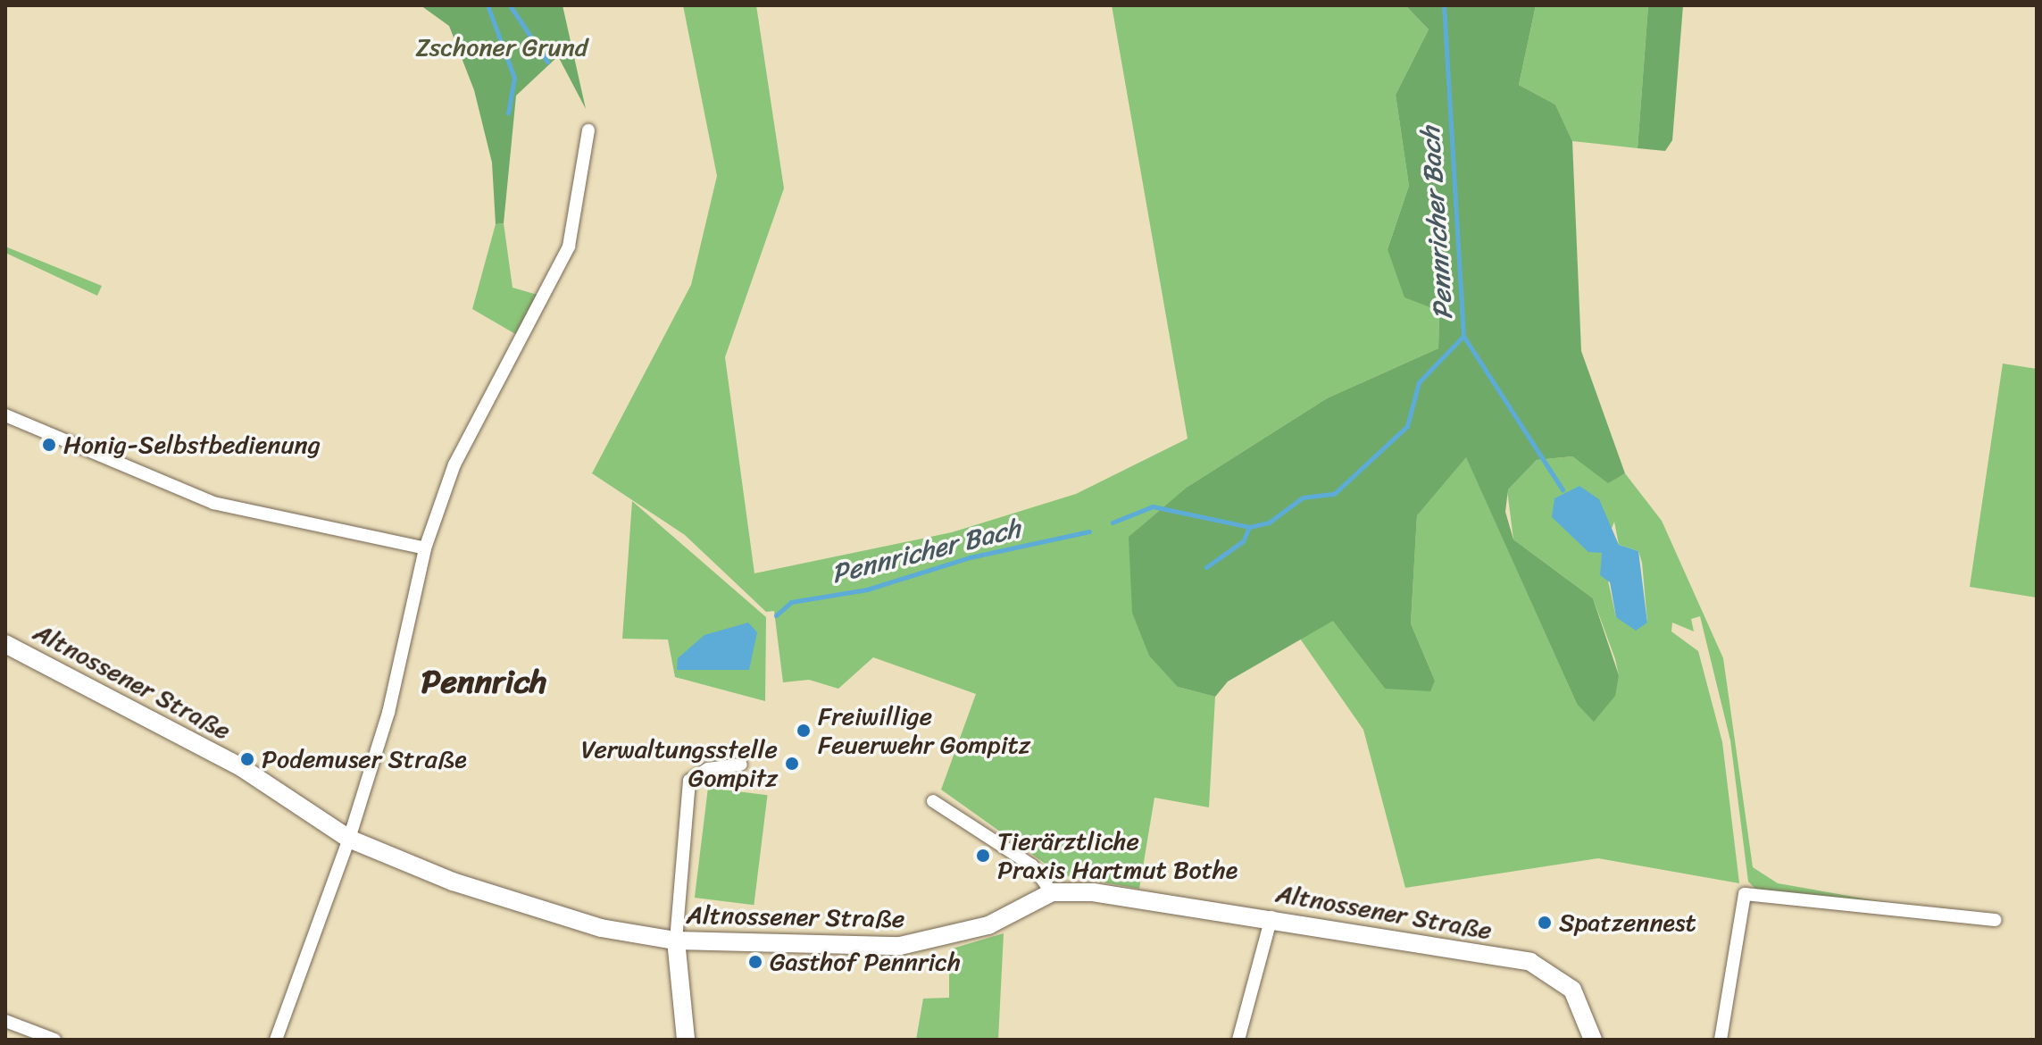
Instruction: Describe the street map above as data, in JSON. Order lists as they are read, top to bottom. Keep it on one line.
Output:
{"streets":{"street":["Altnossener Straße"]},"districts":["Pennrich"],"water":["Pennricher Bach"],"parks":["Zschoner Grund"],"places":["Honig-Selbstbedienung","Freiwillige Feuerwehr Gompitz","Podemuser Straße","Verwaltungsstelle Gompitz","Tierärztliche Praxis Hartmut Bothe","Spatzennest","Gasthof Pennrich"]}
